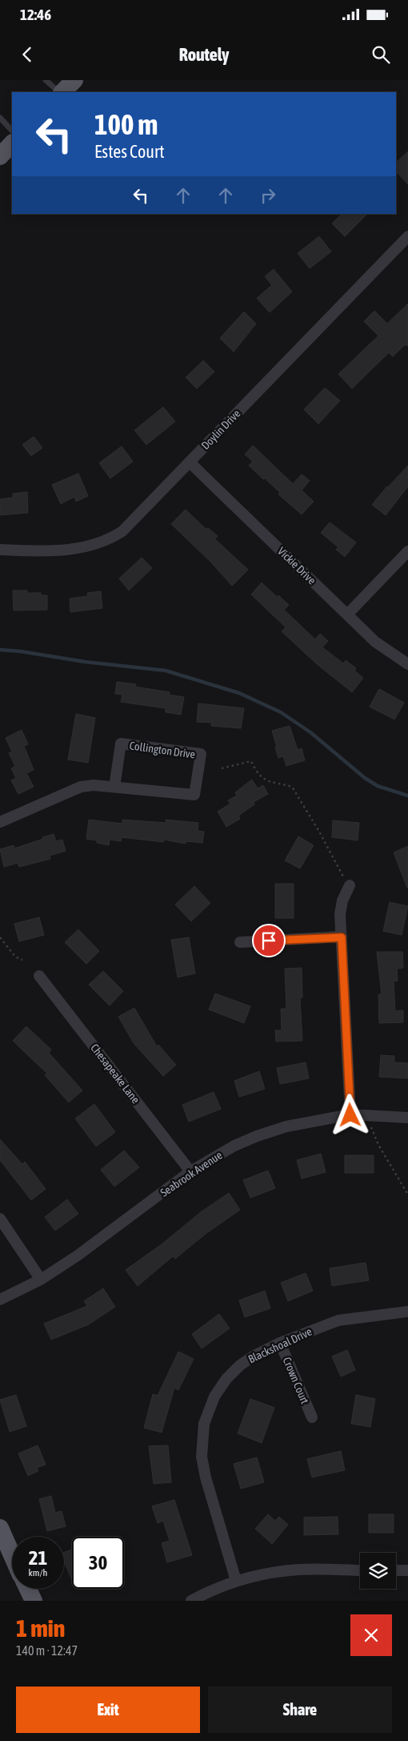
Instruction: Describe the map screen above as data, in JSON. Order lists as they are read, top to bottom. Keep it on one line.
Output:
{"streets":{"street":["Doylin Drive","Vickie Drive","Collington Drive","Chesapeake Lane","Seabrook Avenue","Blackshoal Drive","Crown Court"]},"crossings":[["Doylin Drive","Vickie Drive"],["Chesapeake Lane","Seabrook Avenue"],["Blackshoal Drive","Crown Court"]],"page":{"status":"12:46","header":"Routely","turn":["100 m","Estes Court"],"speed":"21 km/h","limit":"30","heading":["1 min","140 m · 12:47"],"buttons":["Exit","Share"]}}
